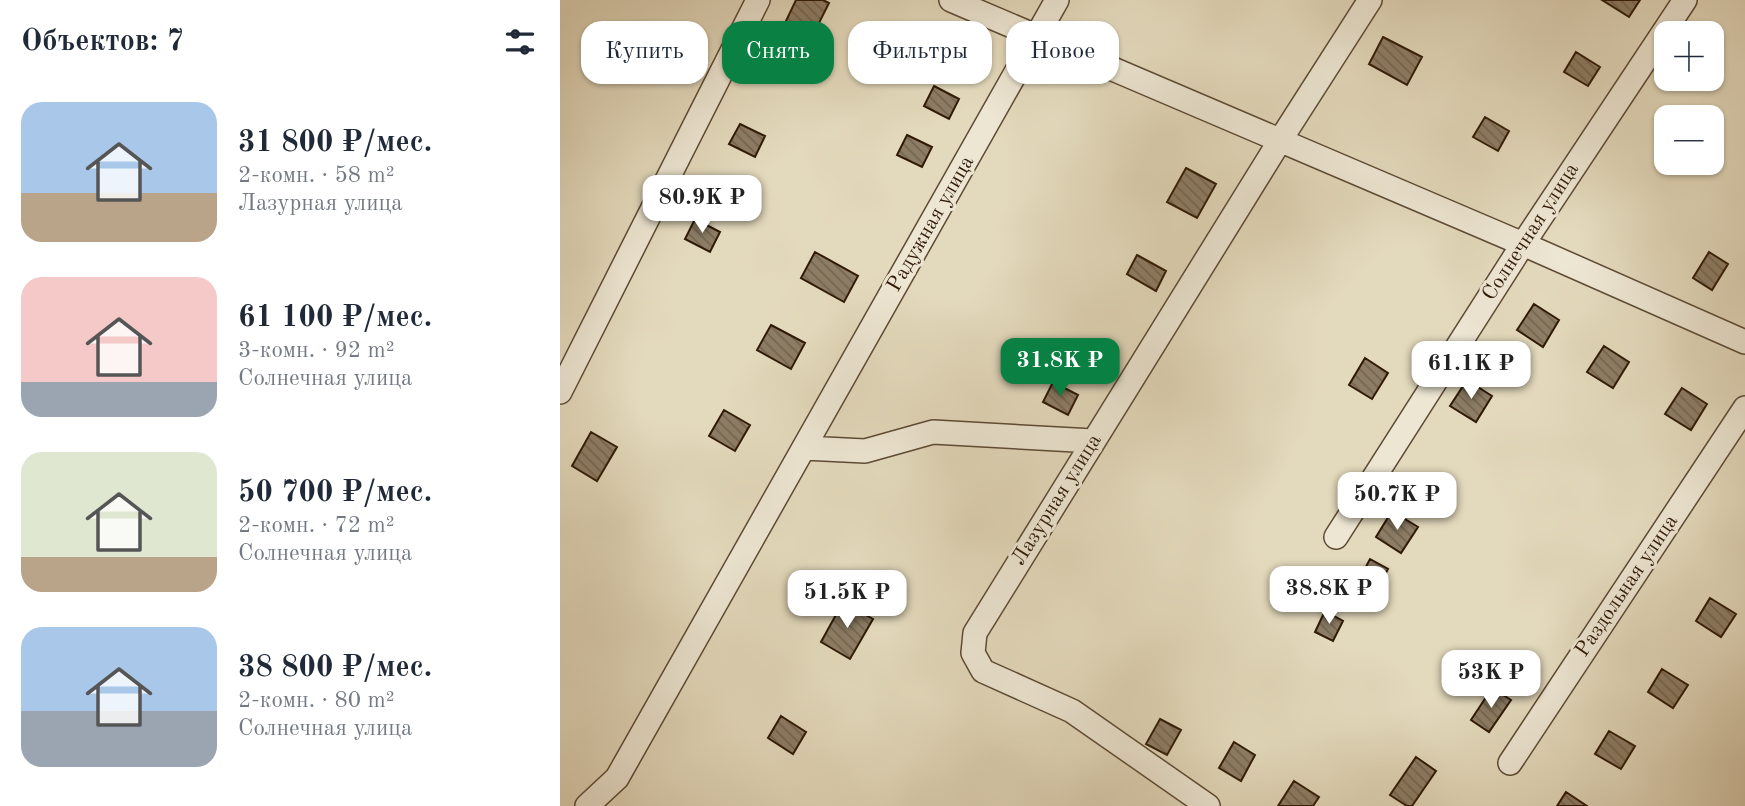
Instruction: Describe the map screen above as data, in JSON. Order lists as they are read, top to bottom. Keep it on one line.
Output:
{"streets":{"street":["Радужная улица","Солнечная улица","Лазурная улица","Раздольная улица"]},"page":{"heading":"Объектов: 7","map_buttons":["+","−"],"chip":["Купить","Снять","Фильтры","Новое"],"list":[{"name":"31 800 ₽/мес.","note":"2-комн. · 58 m² · Лазурная улица"},{"name":"61 100 ₽/мес.","note":"3-комн. · 92 m² · Солнечная улица"},{"name":"50 700 ₽/мес.","note":"2-комн. · 72 m² · Солнечная улица"},{"name":"38 800 ₽/мес.","note":"2-комн. · 80 m² · Солнечная улица"}],"price":["80.9K ₽","31.8K ₽","61.1K ₽","50.7K ₽","38.8K ₽","51.5K ₽","53K ₽"]}}
